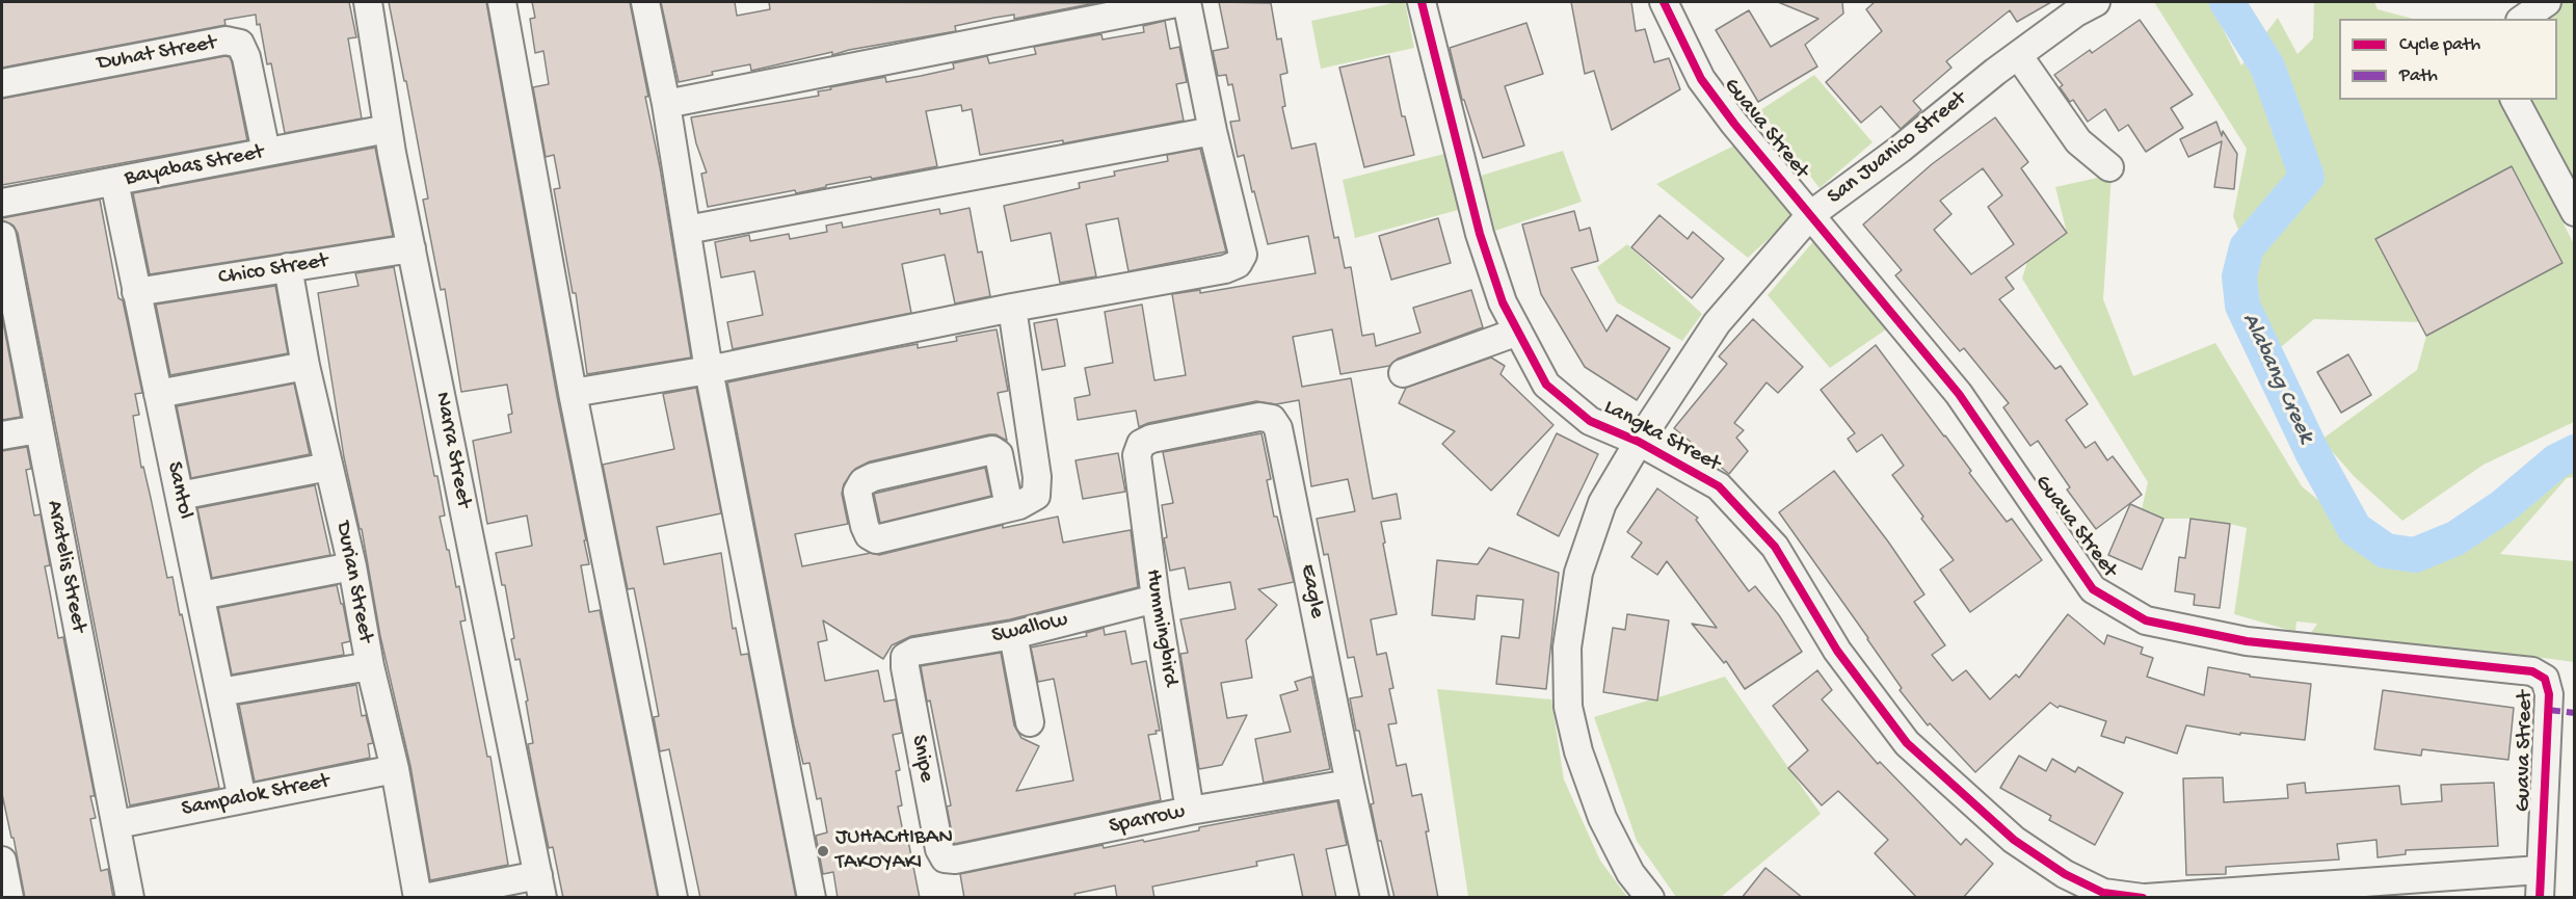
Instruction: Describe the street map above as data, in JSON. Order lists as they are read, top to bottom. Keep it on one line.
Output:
{"streets":{"street":["Duhat Street","Guava Street","San Juanico Street","Bayabas Street","Chico Street","Langka Street","Narra Street","Santol","Aratelis Street","Durian Street","Eagle","Hummingbird","Swallow","Snipe","Sampalok Street","Sparrow"]},"crossings":[["Duhat Street","Bayabas Street"],["Guava Street","San Juanico Street"],["Guava Street","Langka Street"],["San Juanico Street","Langka Street"],["Bayabas Street","Narra Street"],["Bayabas Street","Santol"],["Chico Street","Narra Street"],["Chico Street","Santol"],["Chico Street","Durian Street"],["Santol","Sampalok Street"],["Aratelis Street","Sampalok Street"],["Durian Street","Sampalok Street"],["Eagle","Hummingbird"],["Eagle","Sparrow"],["Hummingbird","Swallow"],["Hummingbird","Sparrow"],["Swallow","Snipe"],["Snipe","Sparrow"]],"water":["Alabang Creek"],"places":["JUHACHIBAN TAKOYAKI"],"legend":["Cycle path","Path"]}
